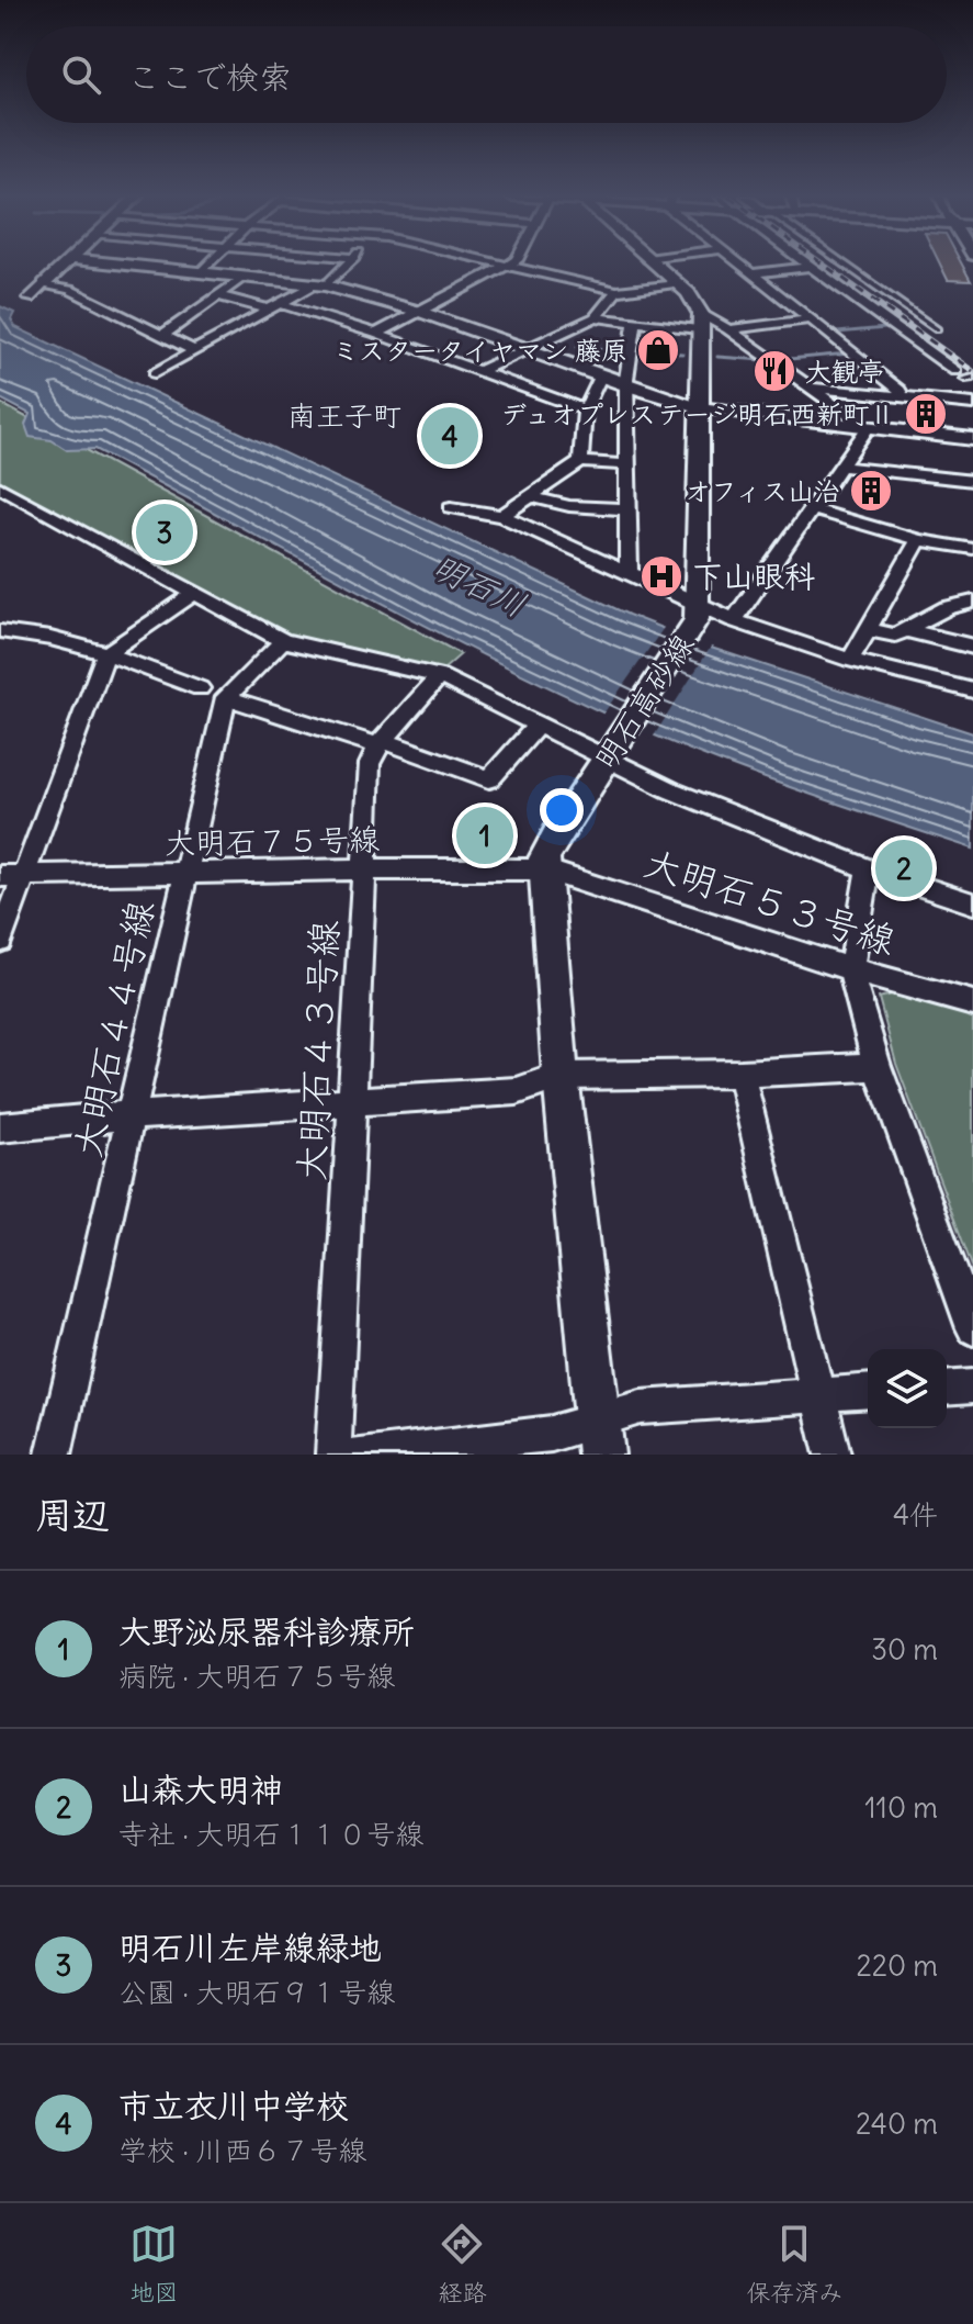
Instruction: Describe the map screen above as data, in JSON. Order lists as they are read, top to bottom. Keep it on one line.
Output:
{"streets":{"main road":["明石高砂線"],"street":["大明石７５号線","大明石５３号線","大明石４４号線","大明石４３号線"]},"crossings":[["明石高砂線","大明石７５号線"],["明石高砂線","大明石５３号線"],["大明石７５号線","大明石５３号線"],["大明石７５号線","大明石４４号線"],["大明石７５号線","大明石４３号線"]],"districts":["南王子町"],"water":["明石川"],"places":{"shop":["ミスタータイヤマン 藤原"],"restaurant":["大観亭"],"building":["デュオプレステージ明石西新町Ⅱ","オフィス山治"],"hospital":["下山眼科"]},"page":{"search":"ここで検索","pins":["4","3","1","2"],"heading":["周辺","4件"],"list":[{"mark":"1","name":"大野泌尿器科診療所","note":"病院 · 大明石７５号線","value":"30 m"},{"mark":"2","name":"山森大明神","note":"寺社 · 大明石１１０号線","value":"110 m"},{"mark":"3","name":"明石川左岸線緑地","note":"公園 · 大明石９１号線","value":"220 m"},{"mark":"4","name":"市立衣川中学校","note":"学校 · 川西６７号線","value":"240 m"}],"nav":["地図","経路","保存済み"]}}
